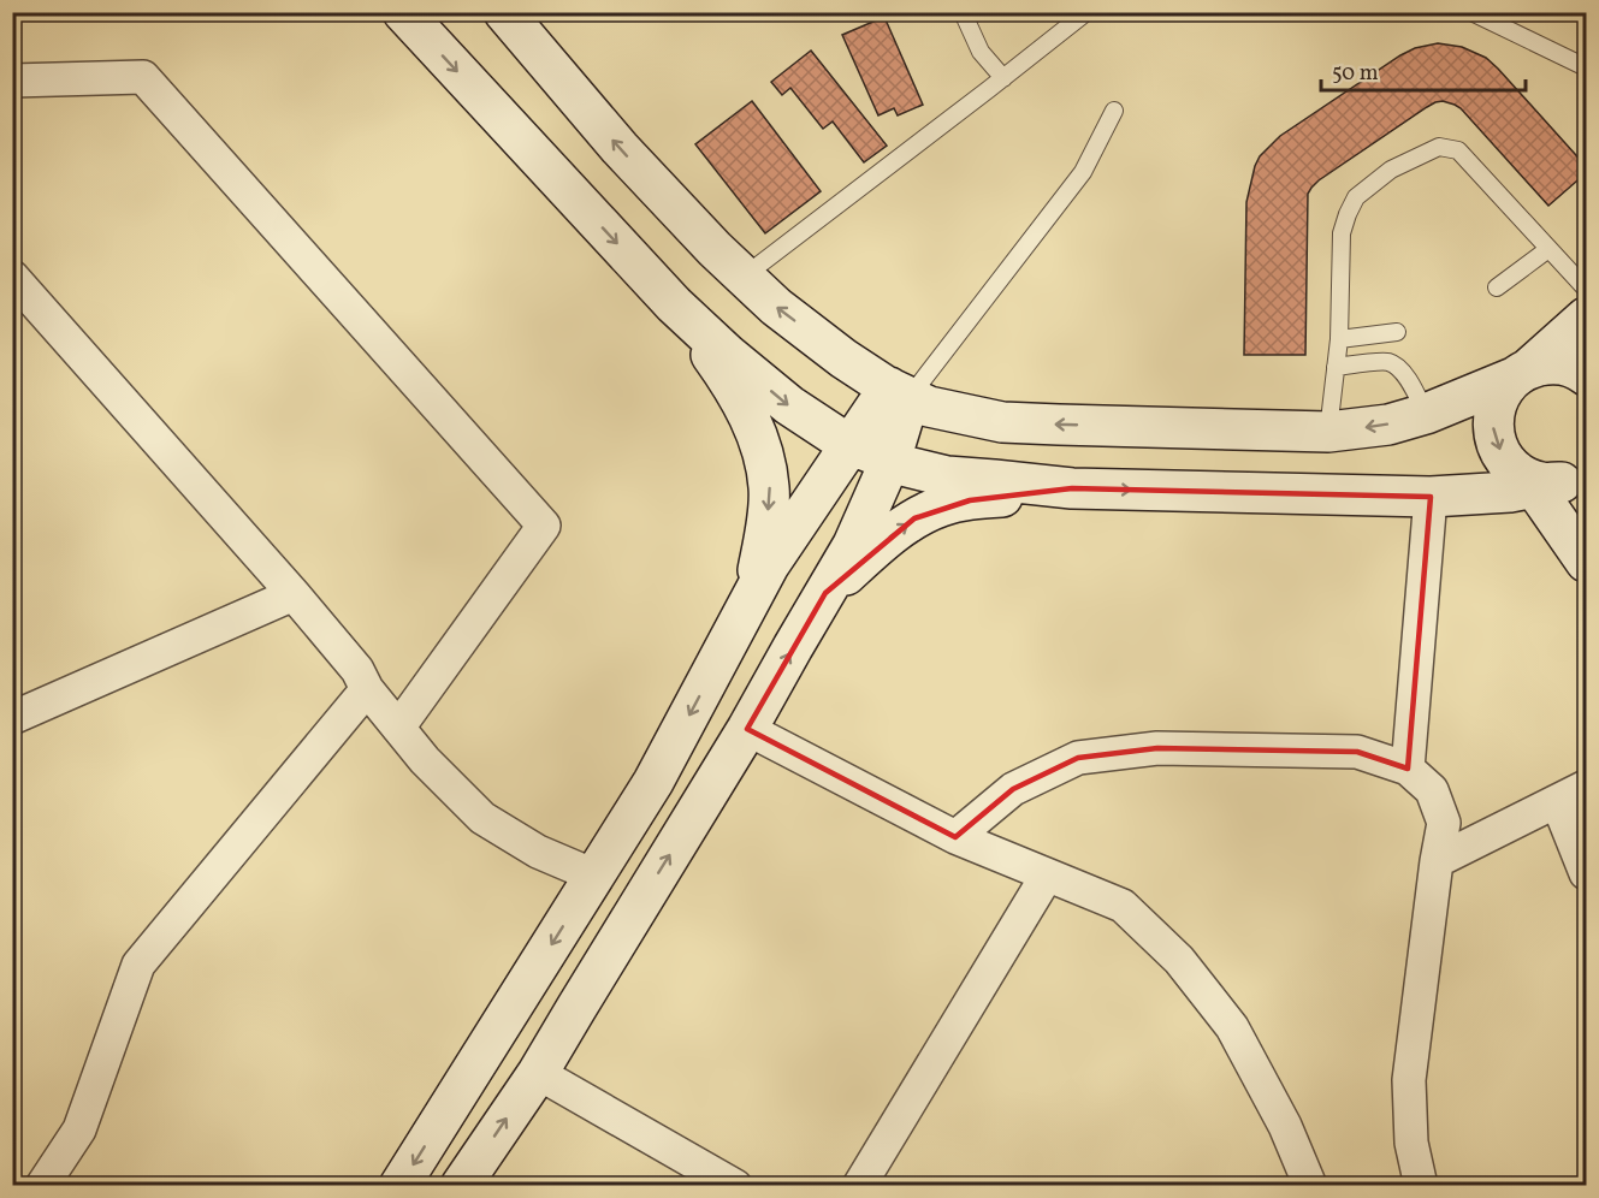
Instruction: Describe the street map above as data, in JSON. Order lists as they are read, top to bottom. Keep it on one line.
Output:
{"scale_bar":"50 m"}
